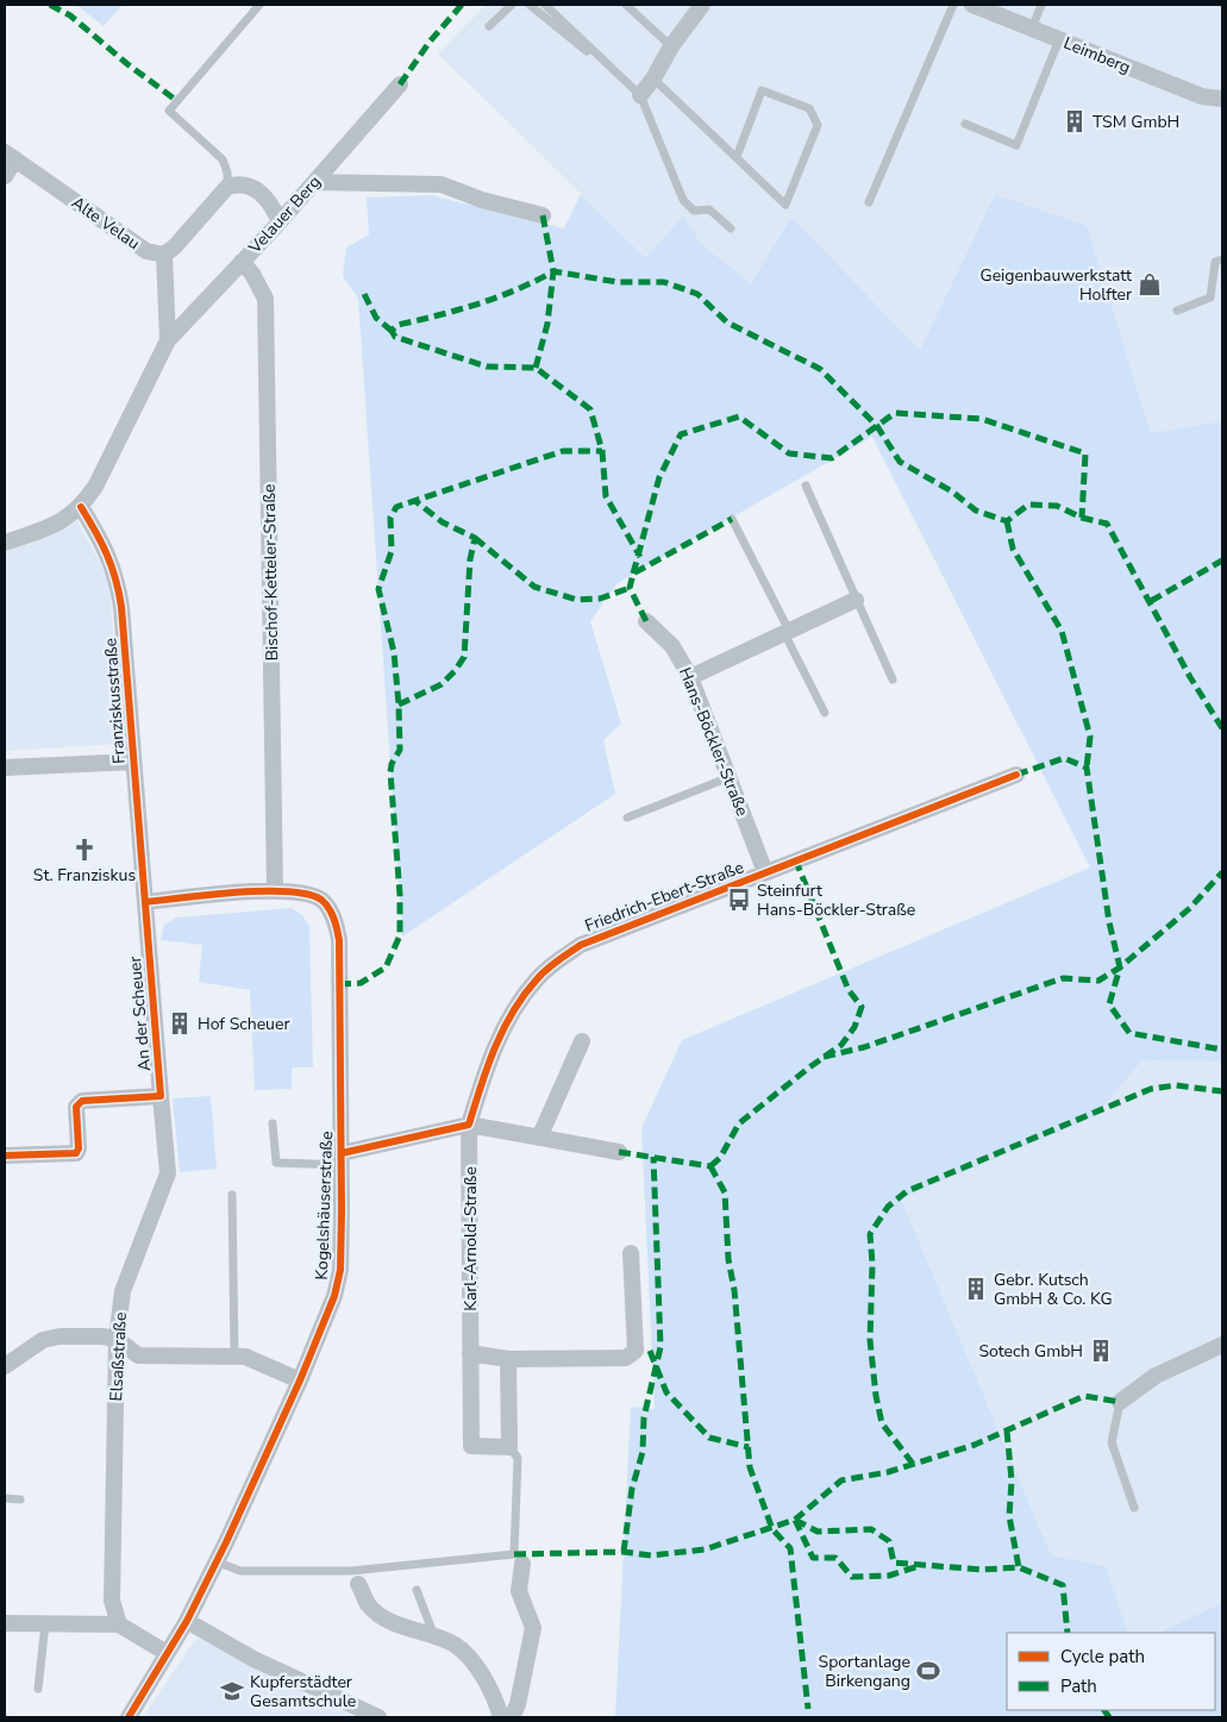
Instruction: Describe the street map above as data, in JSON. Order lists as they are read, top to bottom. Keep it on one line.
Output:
{"streets":{"street":["Leimberg","Velauer Berg","Alte Velau","Bischof-Ketteler-Straße","Franziskusstraße","Hans-Böckler-Straße","Friedrich-Ebert-Straße","An der Scheuer","Kogelshäuserstraße","Karl-Arnold-Straße","Elsaßstraße"]},"crossings":[["Velauer Berg","Alte Velau"],["Velauer Berg","Bischof-Ketteler-Straße"],["Velauer Berg","Franziskusstraße"],["Bischof-Ketteler-Straße","Kogelshäuserstraße"],["Franziskusstraße","An der Scheuer"],["Franziskusstraße","Kogelshäuserstraße"],["Hans-Böckler-Straße","Friedrich-Ebert-Straße"],["Friedrich-Ebert-Straße","Karl-Arnold-Straße"],["An der Scheuer","Kogelshäuserstraße"],["An der Scheuer","Elsaßstraße"]],"places":{"building":["TSM GmbH","Hof Scheuer","Gebr. Kutsch GmbH & Co. KG","Sotech GmbH"],"shop":["Geigenbauwerkstatt Holfter"],"church":["St. Franziskus"],"bus stop":["Steinfurt Hans-Böckler-Straße"],"sports":["Sportanlage Birkengang"],"school or university":["Kupferstädter Gesamtschule"]},"legend":["Cycle path","Path"]}
